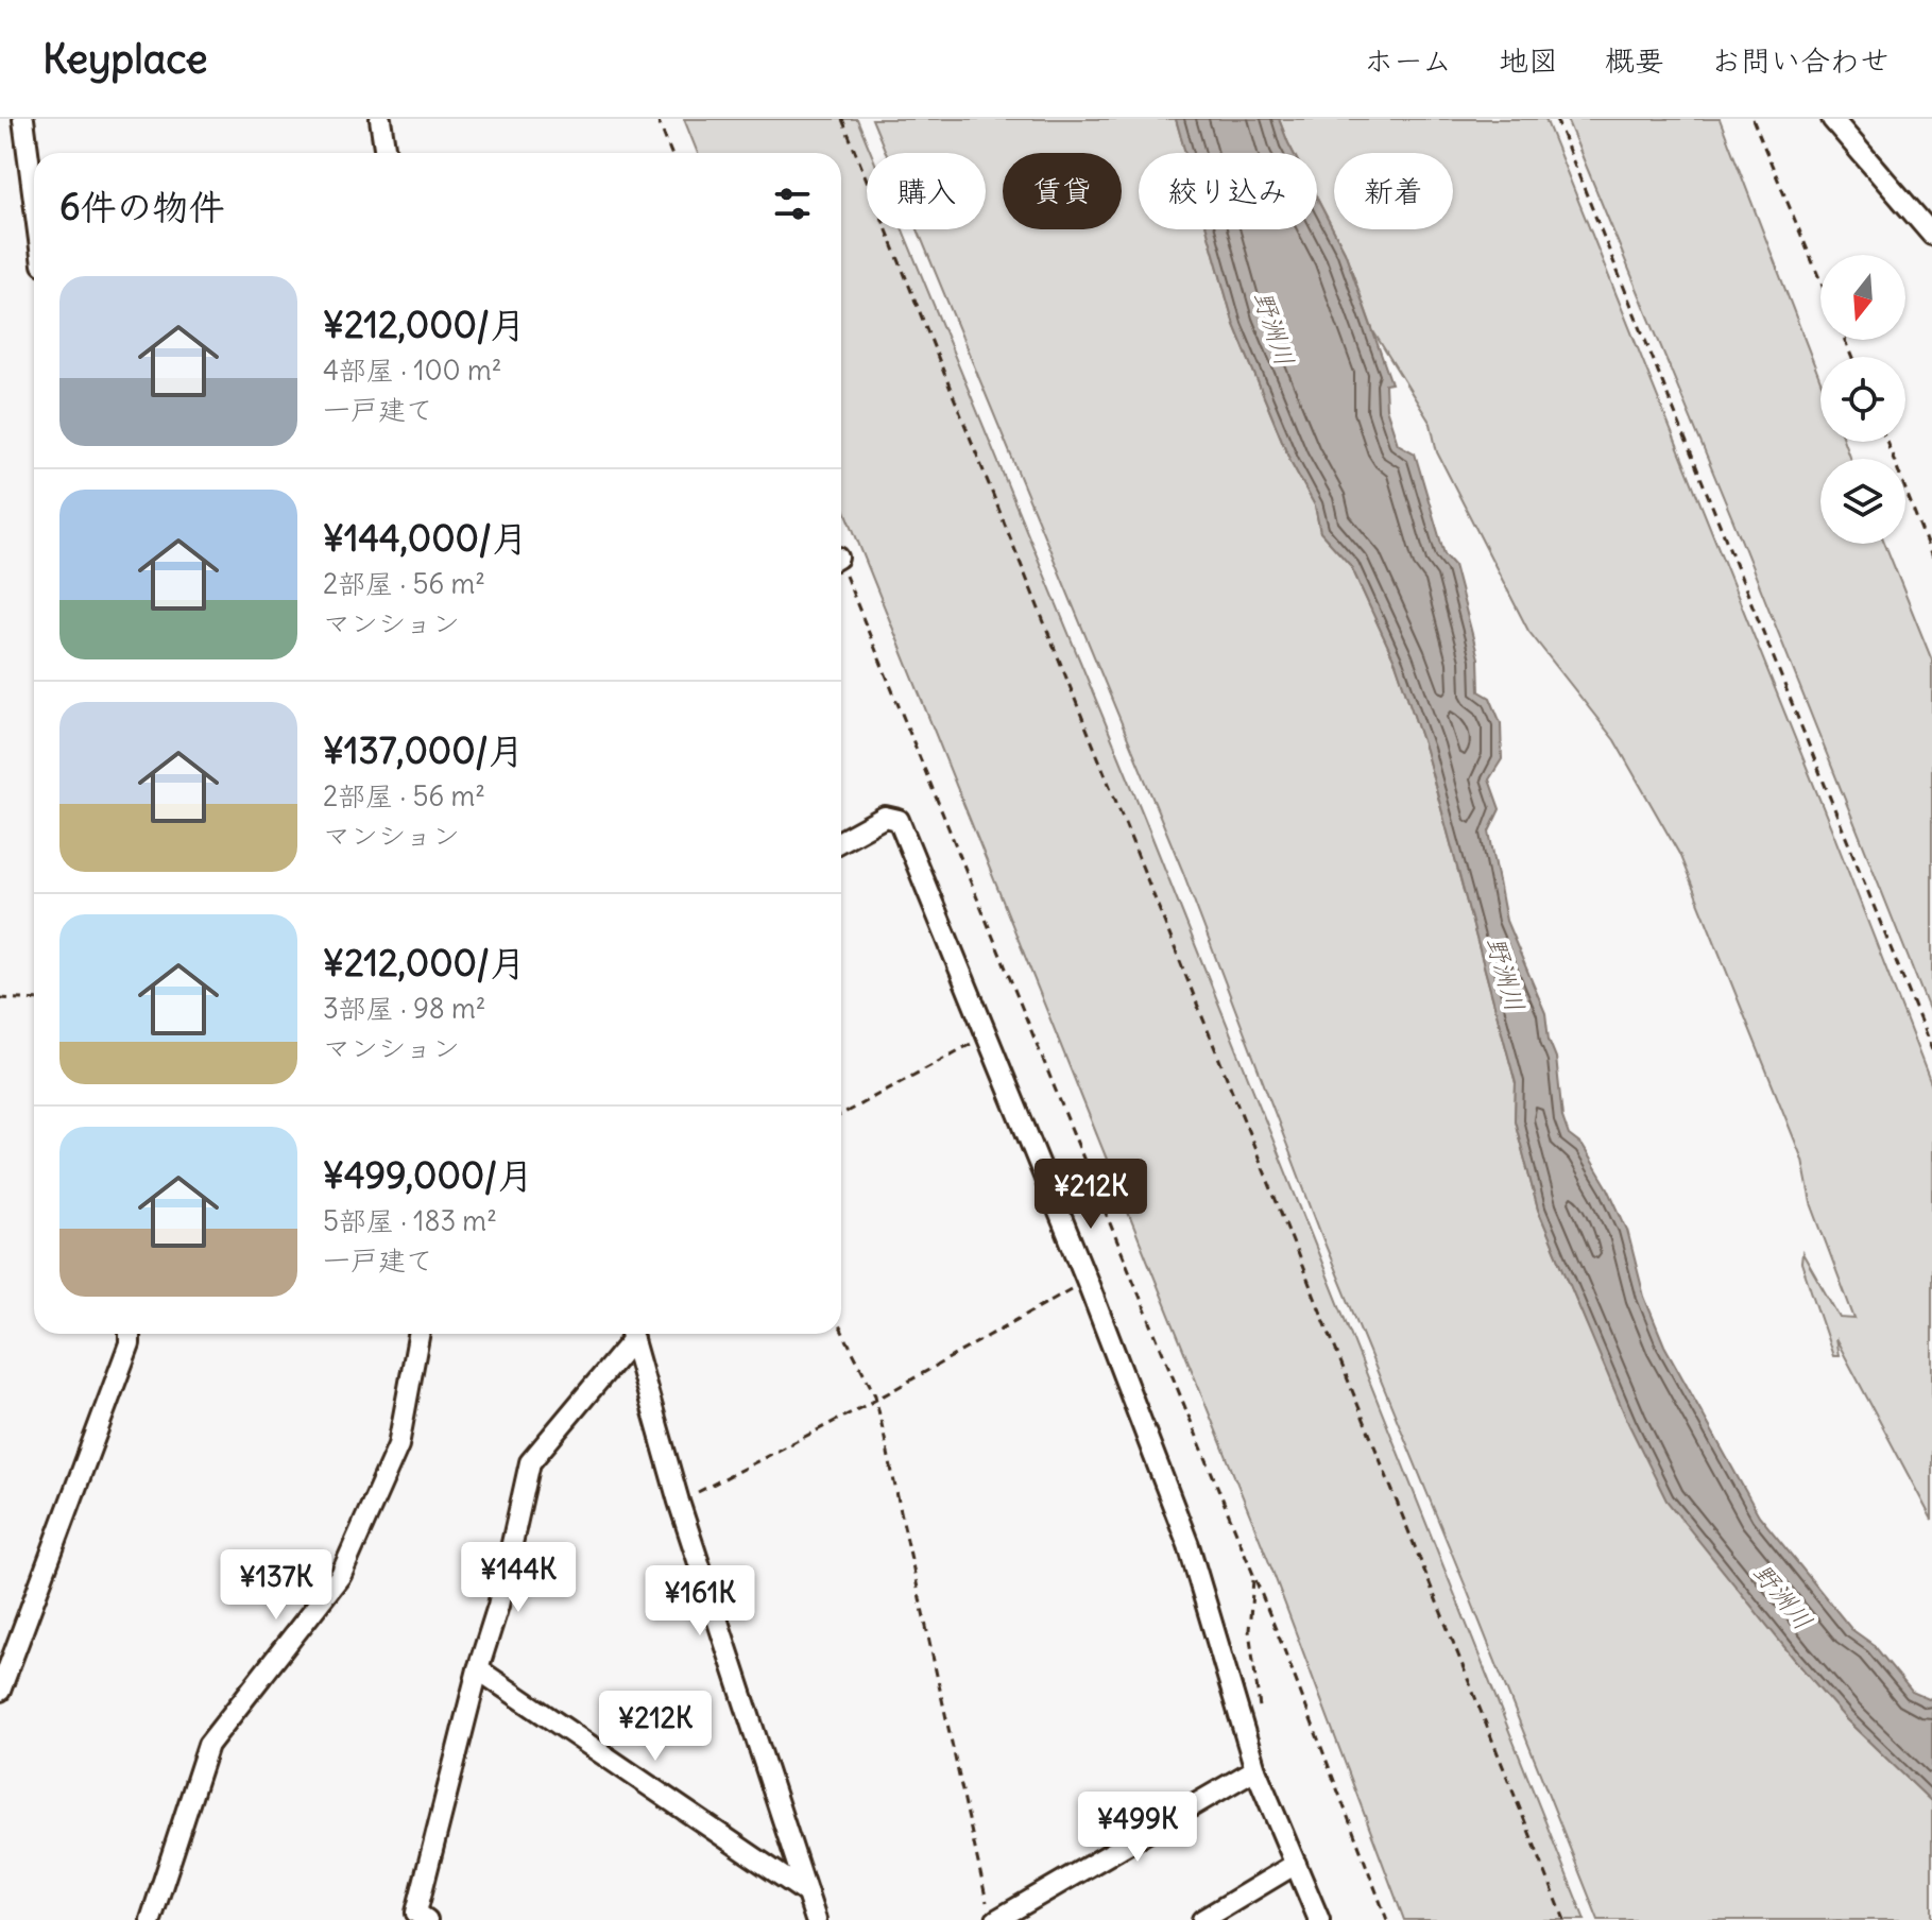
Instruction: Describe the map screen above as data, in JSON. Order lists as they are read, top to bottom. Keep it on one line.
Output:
{"water":["野洲川"],"north":"bottom","page":{"header":"Keyplace","nav":["ホーム","地図","概要","お問い合わせ"],"chip":["購入","賃貸","絞り込み","新着"],"heading":"6件の物件","list":[{"name":"¥212,000/月","note":"4部屋 · 100 m² · 一戸建て"},{"name":"¥144,000/月","note":"2部屋 · 56 m² · マンション"},{"name":"¥137,000/月","note":"2部屋 · 56 m² · マンション"},{"name":"¥212,000/月","note":"3部屋 · 98 m² · マンション"},{"name":"¥499,000/月","note":"5部屋 · 183 m² · 一戸建て"}],"price":["¥212K","¥144K","¥137K","¥161K","¥212K","¥499K"]}}
